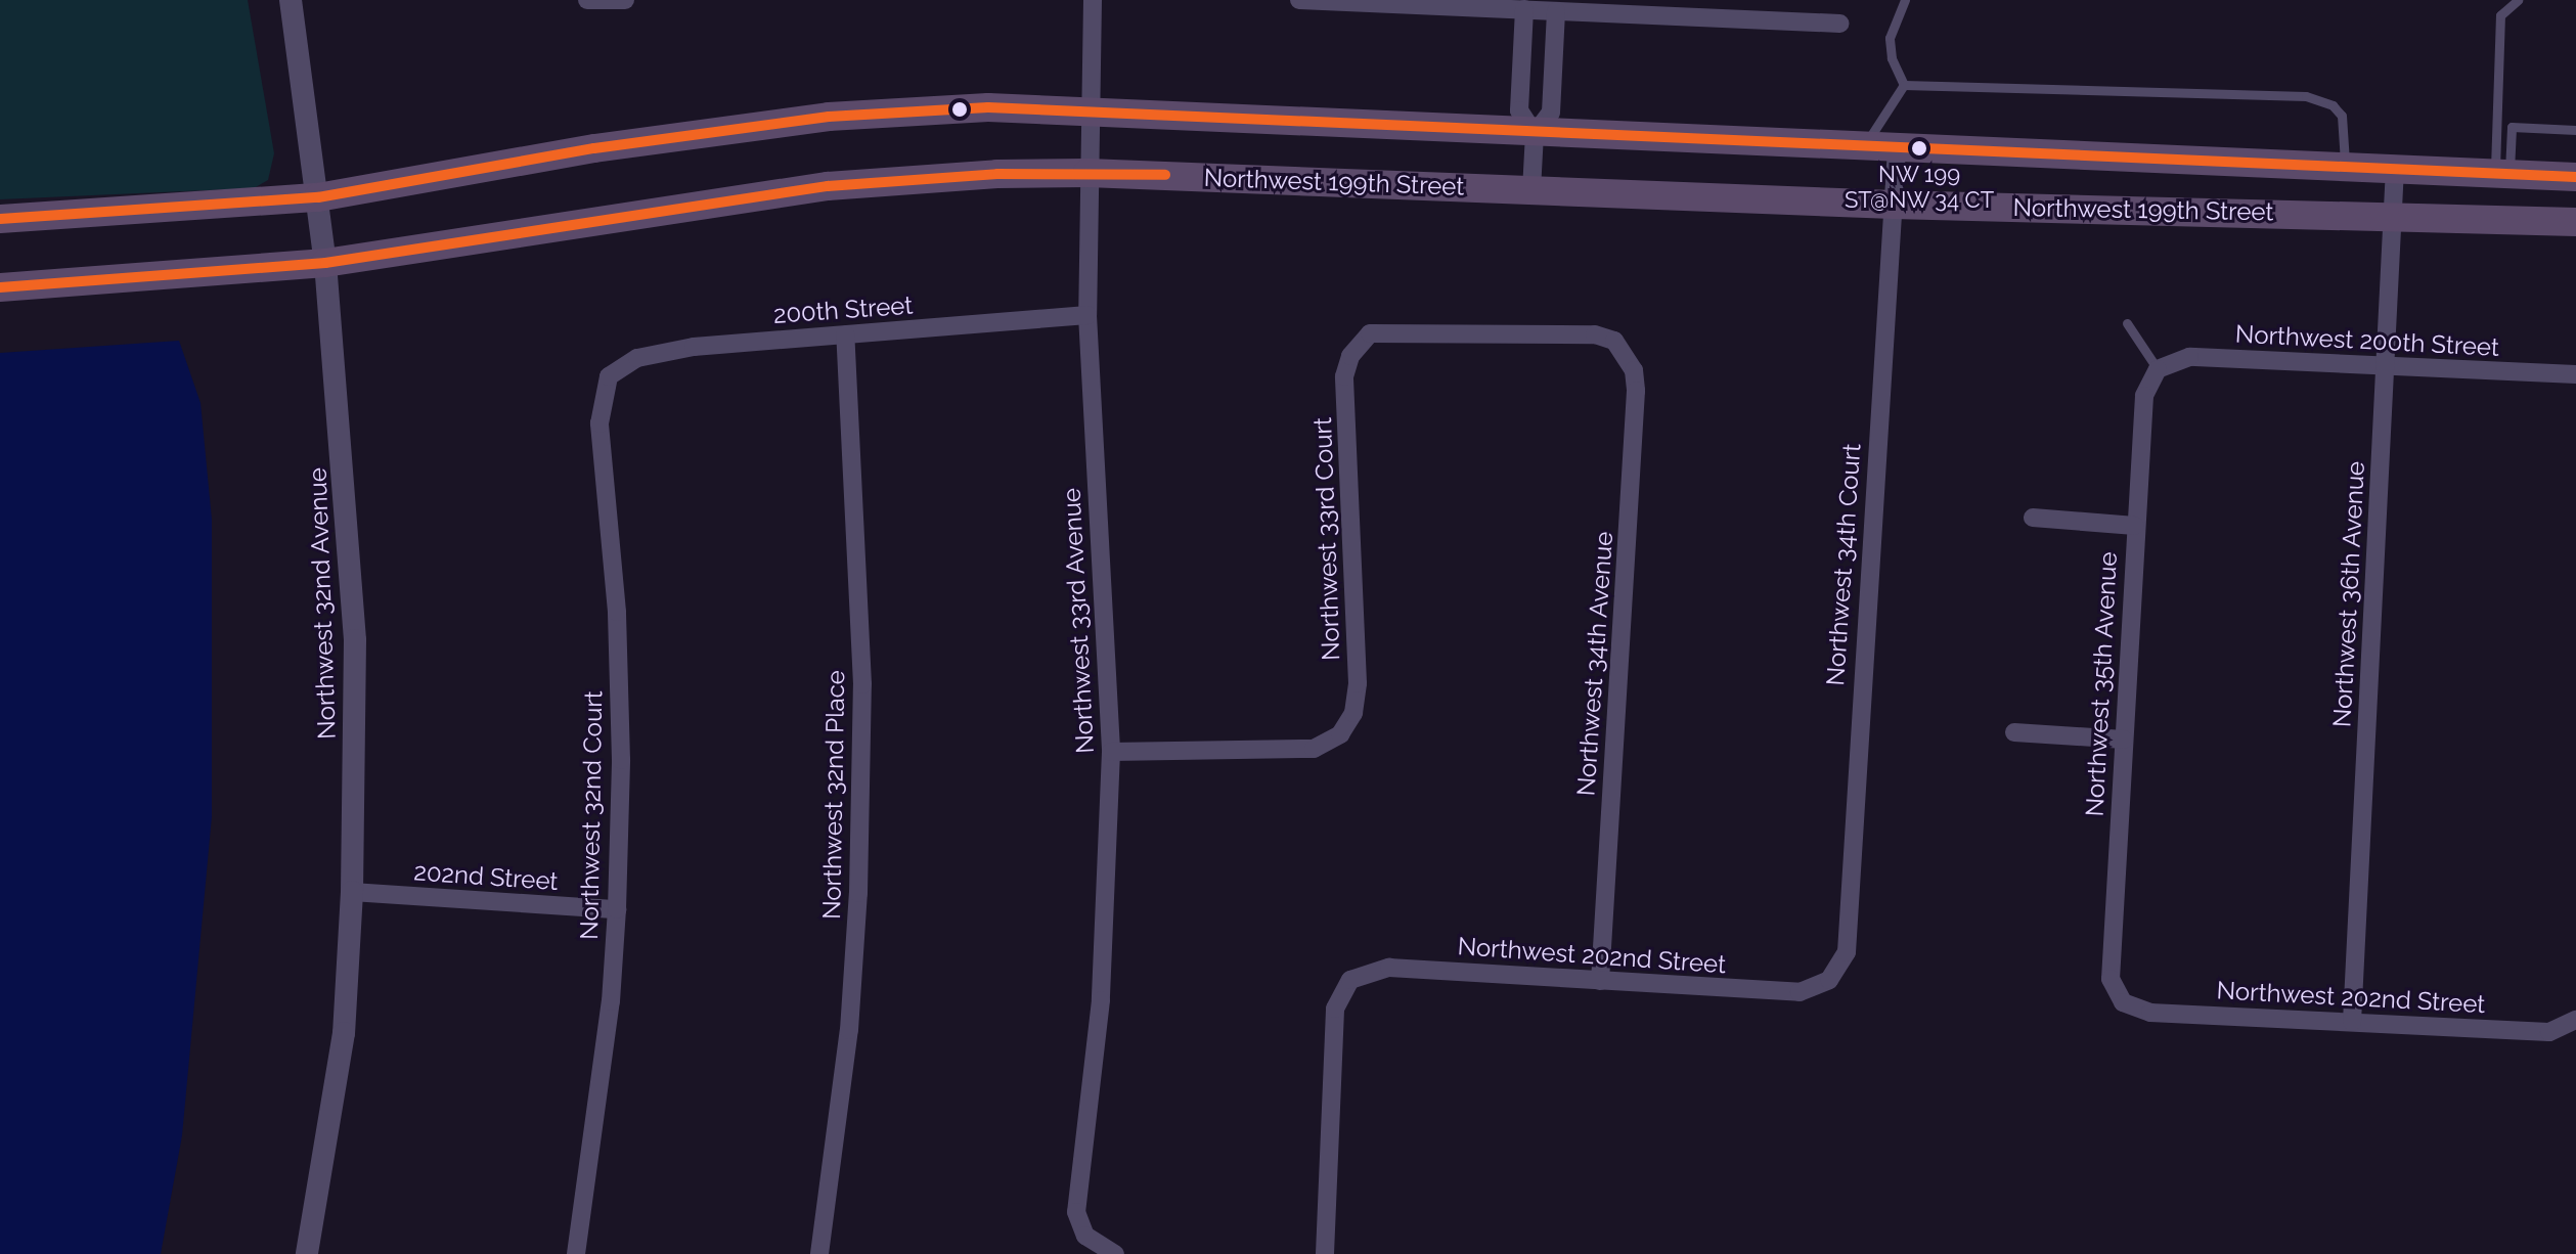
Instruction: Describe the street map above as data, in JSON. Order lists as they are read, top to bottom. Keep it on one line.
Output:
{"streets":{"main road":["Northwest 199th Street"],"street":["200th Street","Northwest 200th Street","Northwest 33rd Court","Northwest 34th Court","Northwest 36th Avenue","Northwest 32nd Avenue","Northwest 33rd Avenue","Northwest 34th Avenue","Northwest 35th Avenue","Northwest 32nd Place","Northwest 32nd Court","202nd Street","Northwest 202nd Street"]},"crossings":[["Northwest 199th Street","Northwest 34th Court"],["Northwest 199th Street","Northwest 36th Avenue"],["Northwest 199th Street","Northwest 32nd Avenue"],["Northwest 199th Street","Northwest 33rd Avenue"],["200th Street","Northwest 33rd Avenue"],["200th Street","Northwest 32nd Place"],["200th Street","Northwest 32nd Court"],["Northwest 200th Street","Northwest 36th Avenue"],["Northwest 200th Street","Northwest 35th Avenue"],["Northwest 33rd Court","Northwest 33rd Avenue"],["Northwest 33rd Court","Northwest 34th Avenue"],["Northwest 34th Court","Northwest 202nd Street"],["Northwest 36th Avenue","Northwest 202nd Street"],["Northwest 32nd Avenue","202nd Street"],["Northwest 34th Avenue","Northwest 202nd Street"],["Northwest 35th Avenue","Northwest 202nd Street"],["Northwest 32nd Court","202nd Street"]],"places":["NW 199 ST@NW 34 CT"]}
